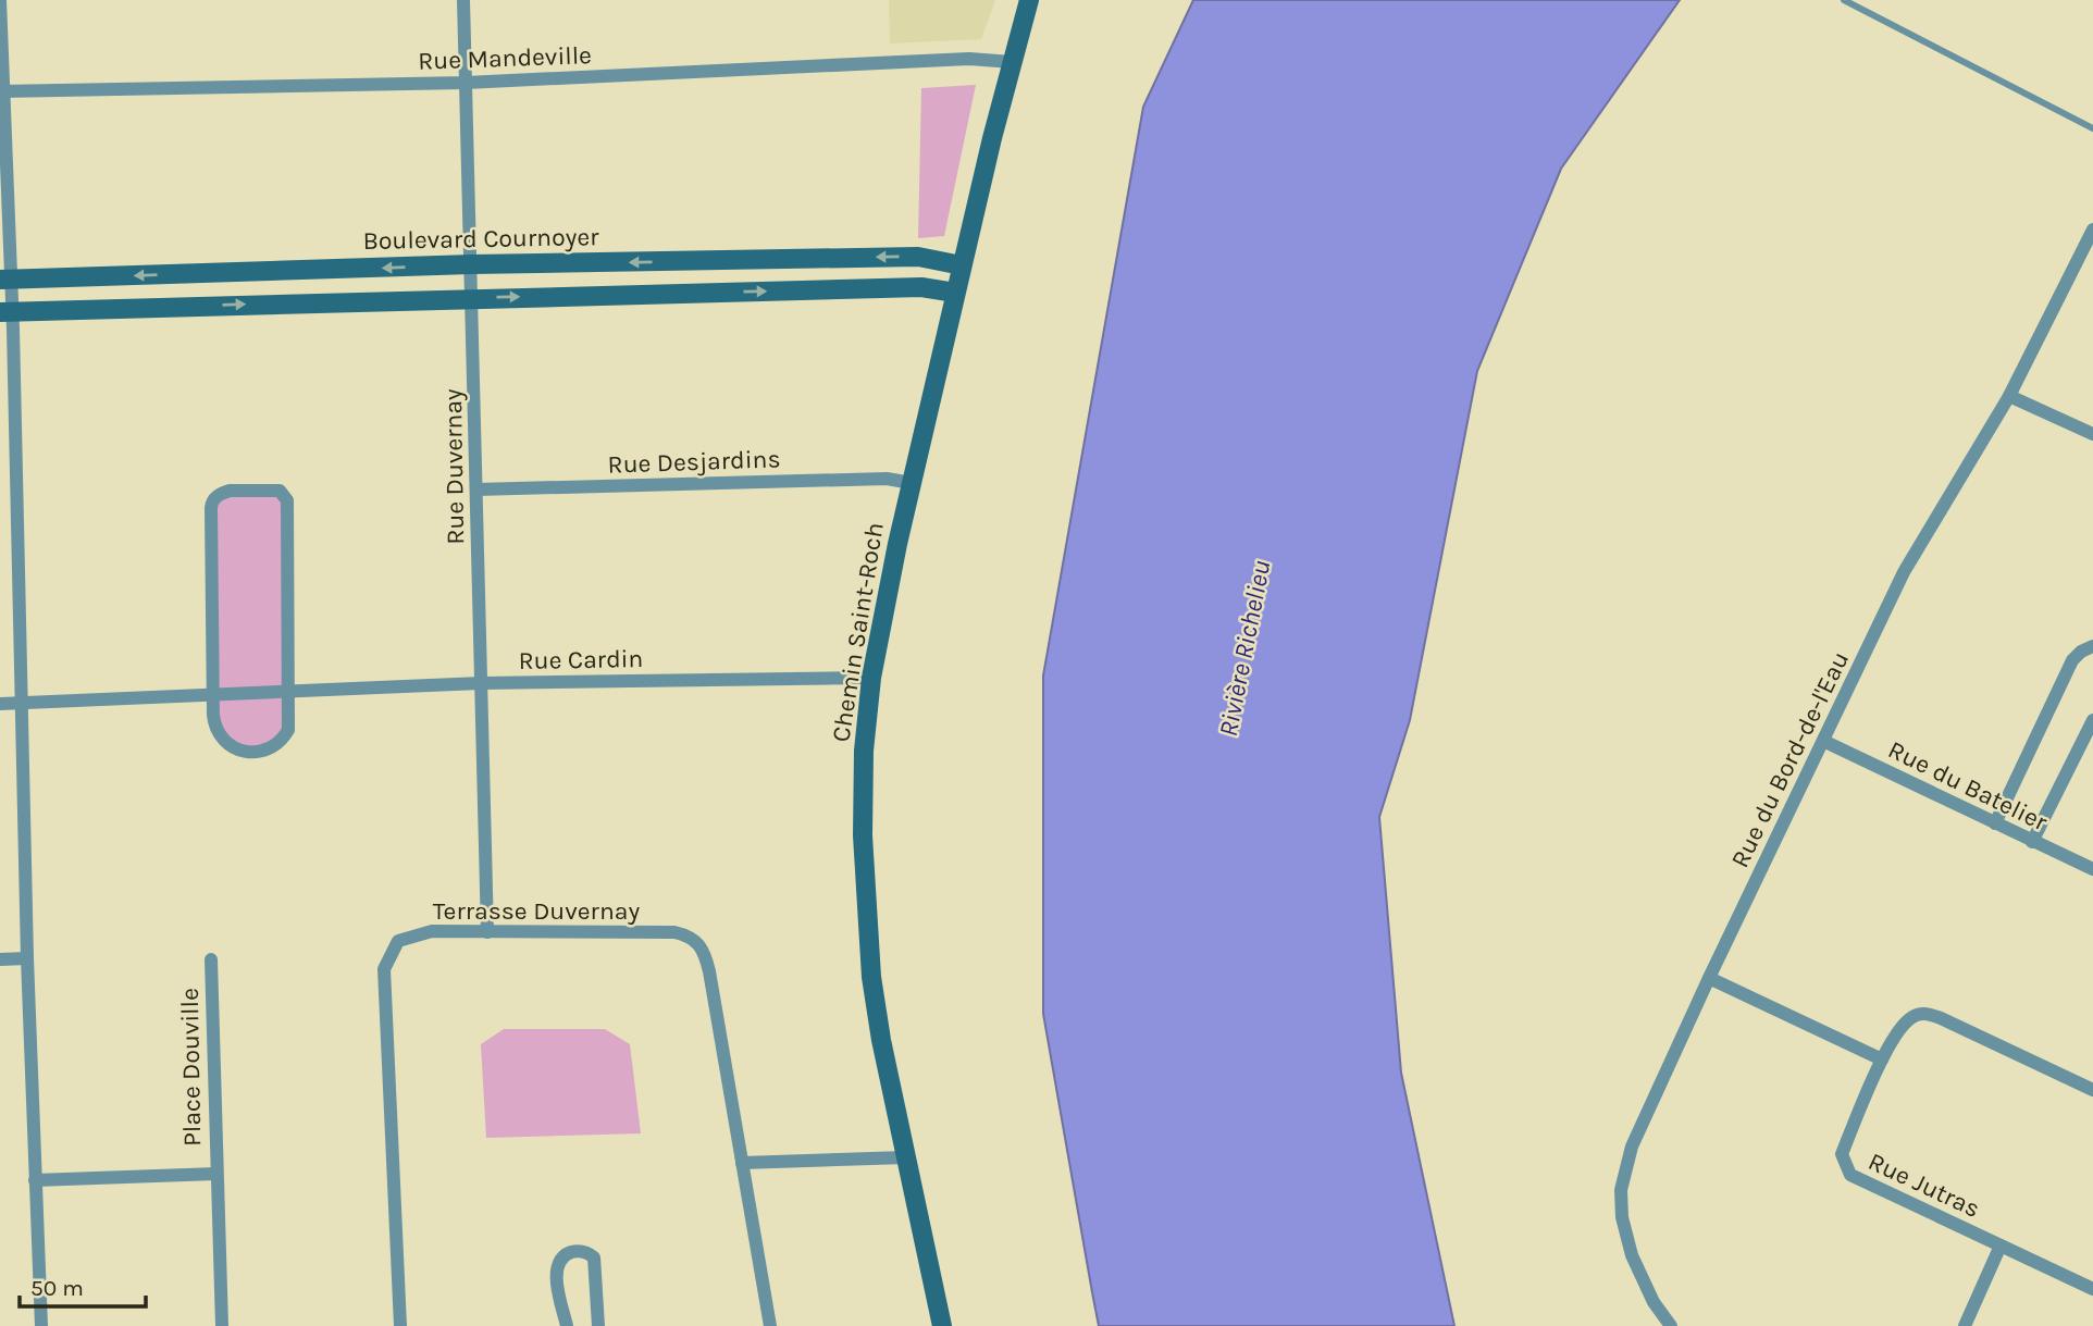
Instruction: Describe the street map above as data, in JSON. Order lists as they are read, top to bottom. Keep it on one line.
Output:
{"streets":{"street":["Rue Mandeville","Boulevard Cournoyer","Rue Desjardins","Rue Duvernay","Chemin Saint-Roch","Rue Cardin","Rue du Bord-de-l'Eau","Rue du Batelier","Terrasse Duvernay","Place Douville","Rue Jutras"]},"crossings":[["Rue Mandeville","Rue Duvernay"],["Rue Mandeville","Chemin Saint-Roch"],["Boulevard Cournoyer","Rue Duvernay"],["Boulevard Cournoyer","Chemin Saint-Roch"],["Rue Desjardins","Rue Duvernay"],["Rue Desjardins","Chemin Saint-Roch"],["Rue Duvernay","Rue Cardin"],["Rue Duvernay","Terrasse Duvernay"],["Chemin Saint-Roch","Rue Cardin"],["Rue du Bord-de-l'Eau","Rue du Batelier"]],"water":["Rivière Richelieu"],"scale_bar":"50 m"}
